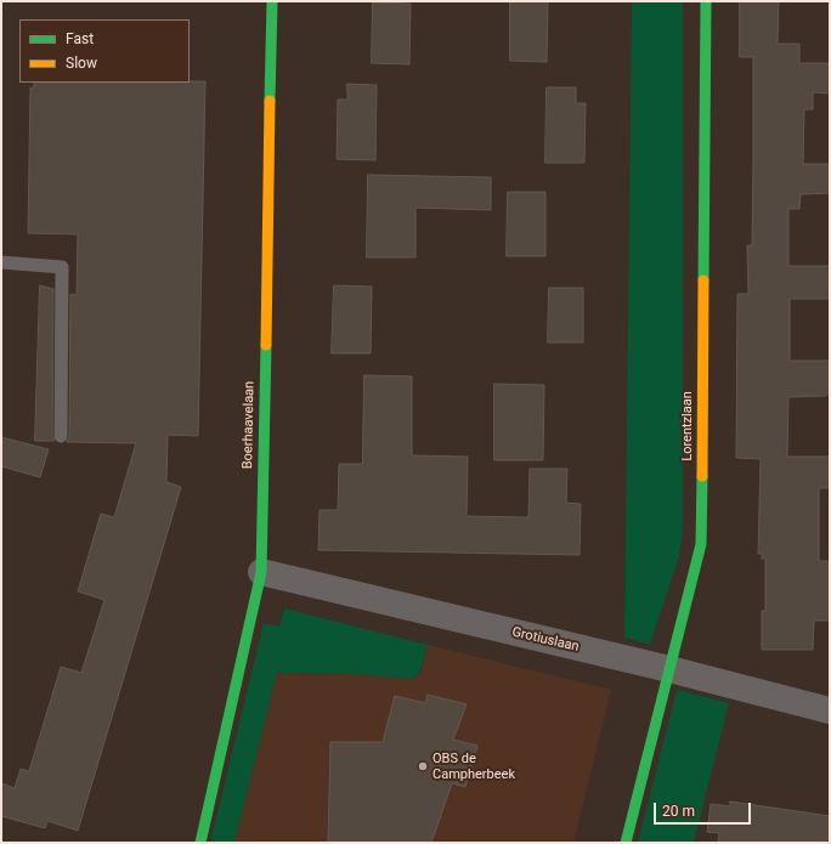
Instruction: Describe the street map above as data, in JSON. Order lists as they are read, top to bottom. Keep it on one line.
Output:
{"streets":{"street":["Boerhaavelaan","Lorentzlaan","Grotiuslaan"]},"crossings":[["Boerhaavelaan","Grotiuslaan"],["Lorentzlaan","Grotiuslaan"]],"places":["OBS de Campherbeek"],"legend":["Fast","Slow"],"scale_bar":"20 m"}
